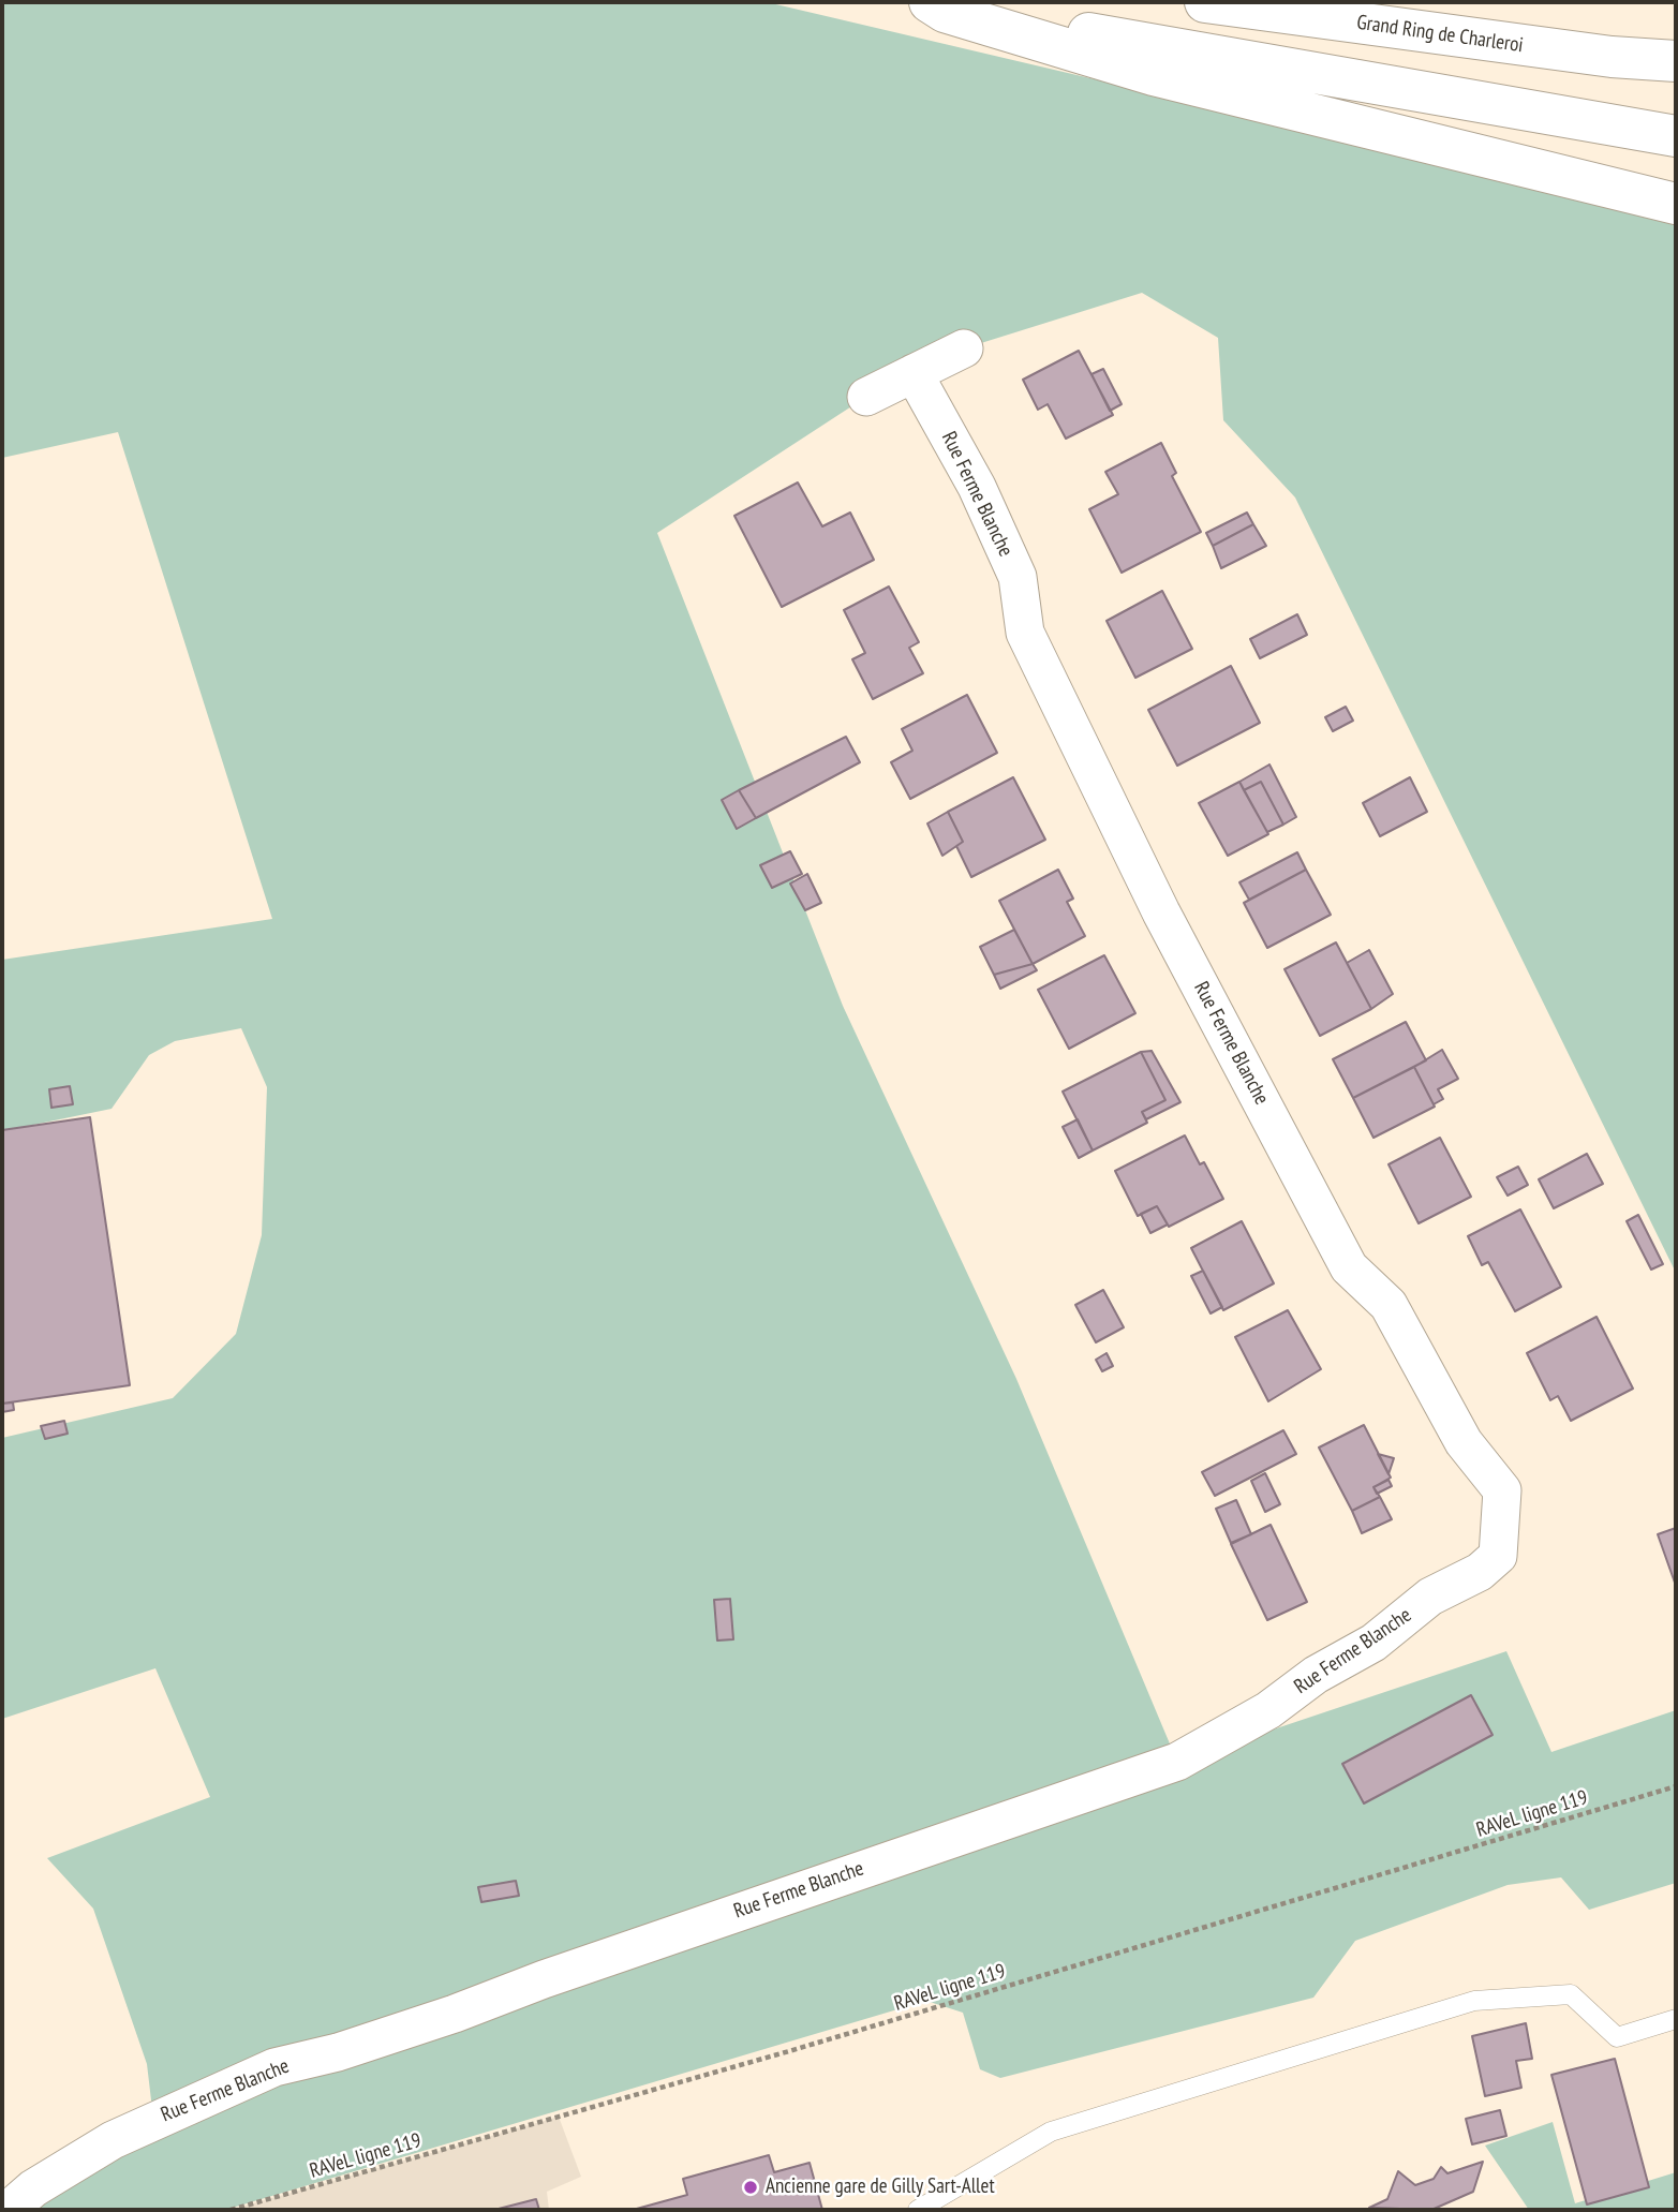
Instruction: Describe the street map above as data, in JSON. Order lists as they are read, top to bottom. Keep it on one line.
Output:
{"streets":{"highway":["Grand Ring de Charleroi"],"street":["Rue Ferme Blanche"],"path":["RAVeL ligne 119"]},"places":["Ancienne gare de Gilly Sart-Allet"]}
